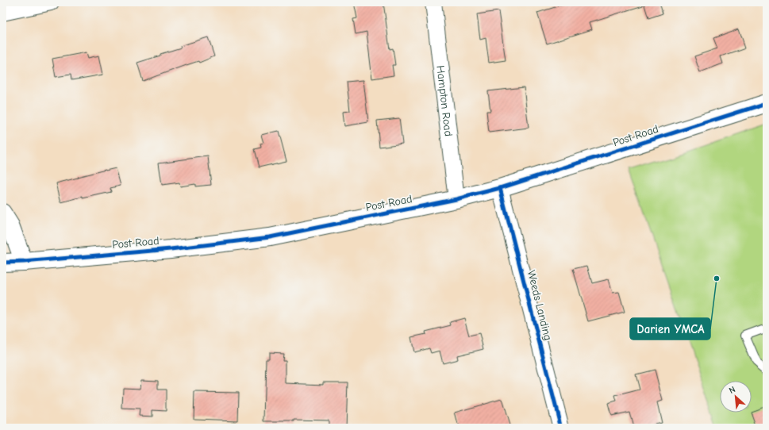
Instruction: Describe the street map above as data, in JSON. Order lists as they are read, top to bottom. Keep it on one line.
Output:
{"streets":{"main road":["Post Road"],"street":["Hampton Road","Weeds Landing"]},"crossings":[["Hampton Road","Post Road"],["Post Road","Weeds Landing"]],"places":["Darien YMCA"],"north":"top left"}
